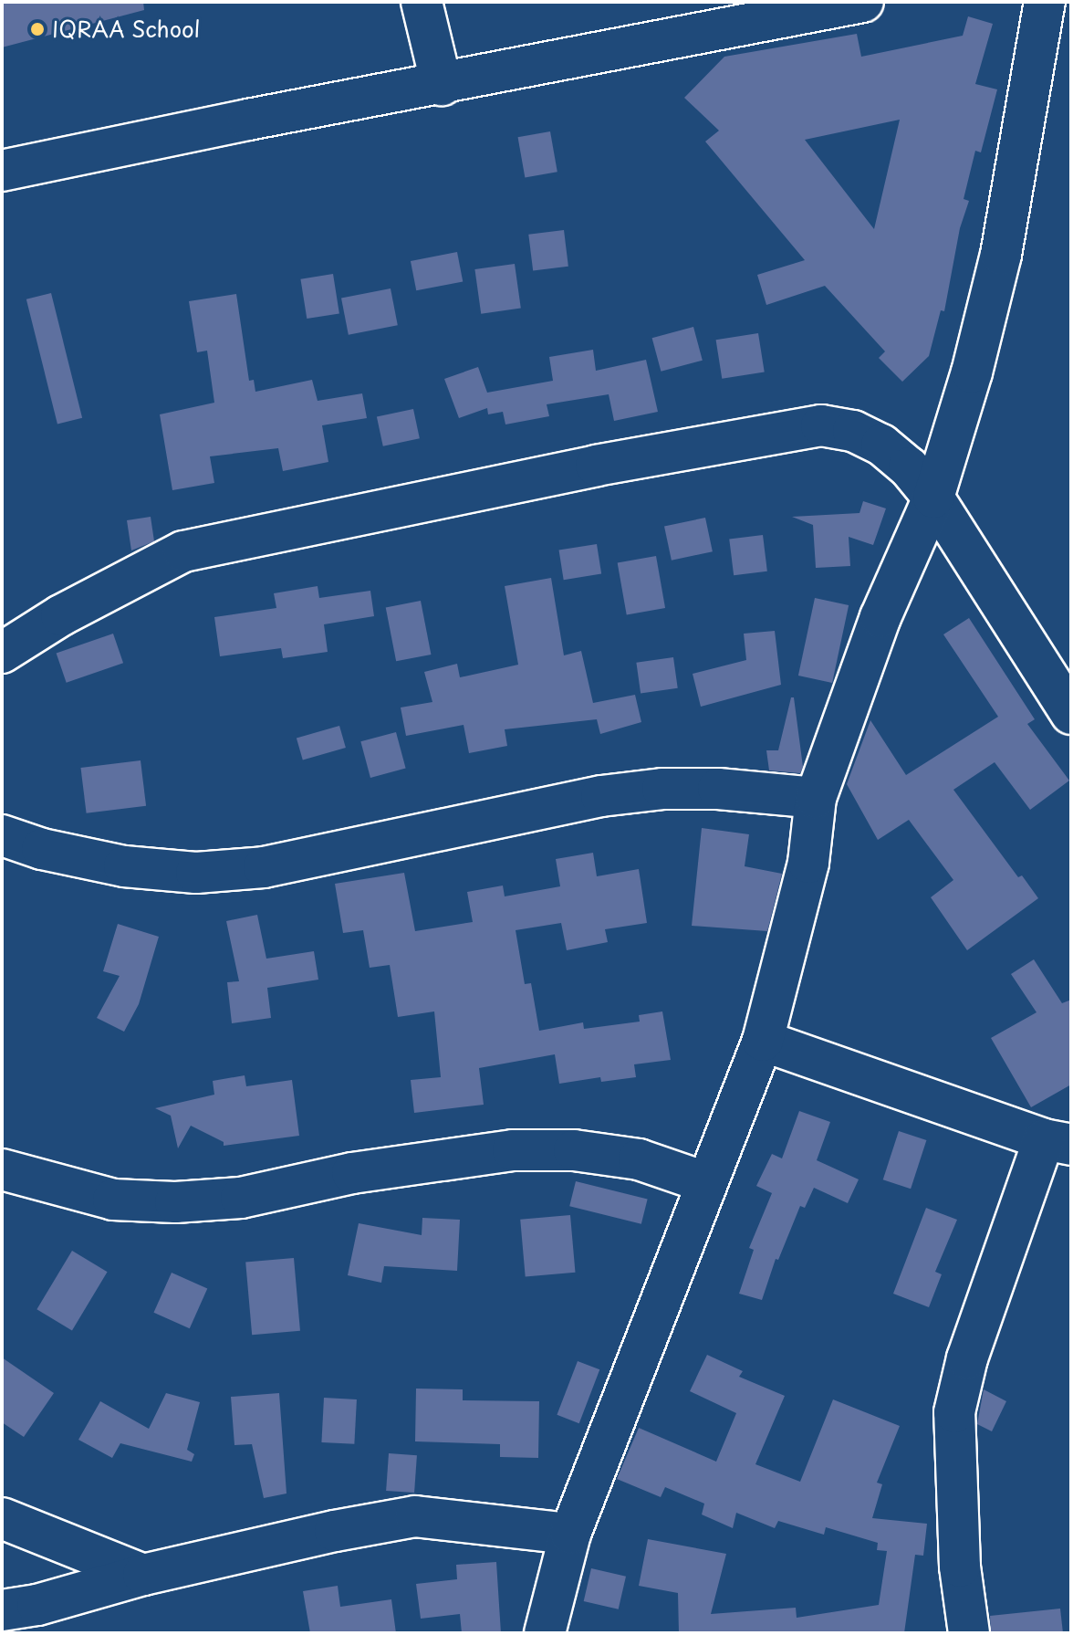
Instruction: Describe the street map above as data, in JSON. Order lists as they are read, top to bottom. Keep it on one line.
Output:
{"places":["IQRAA School"]}
